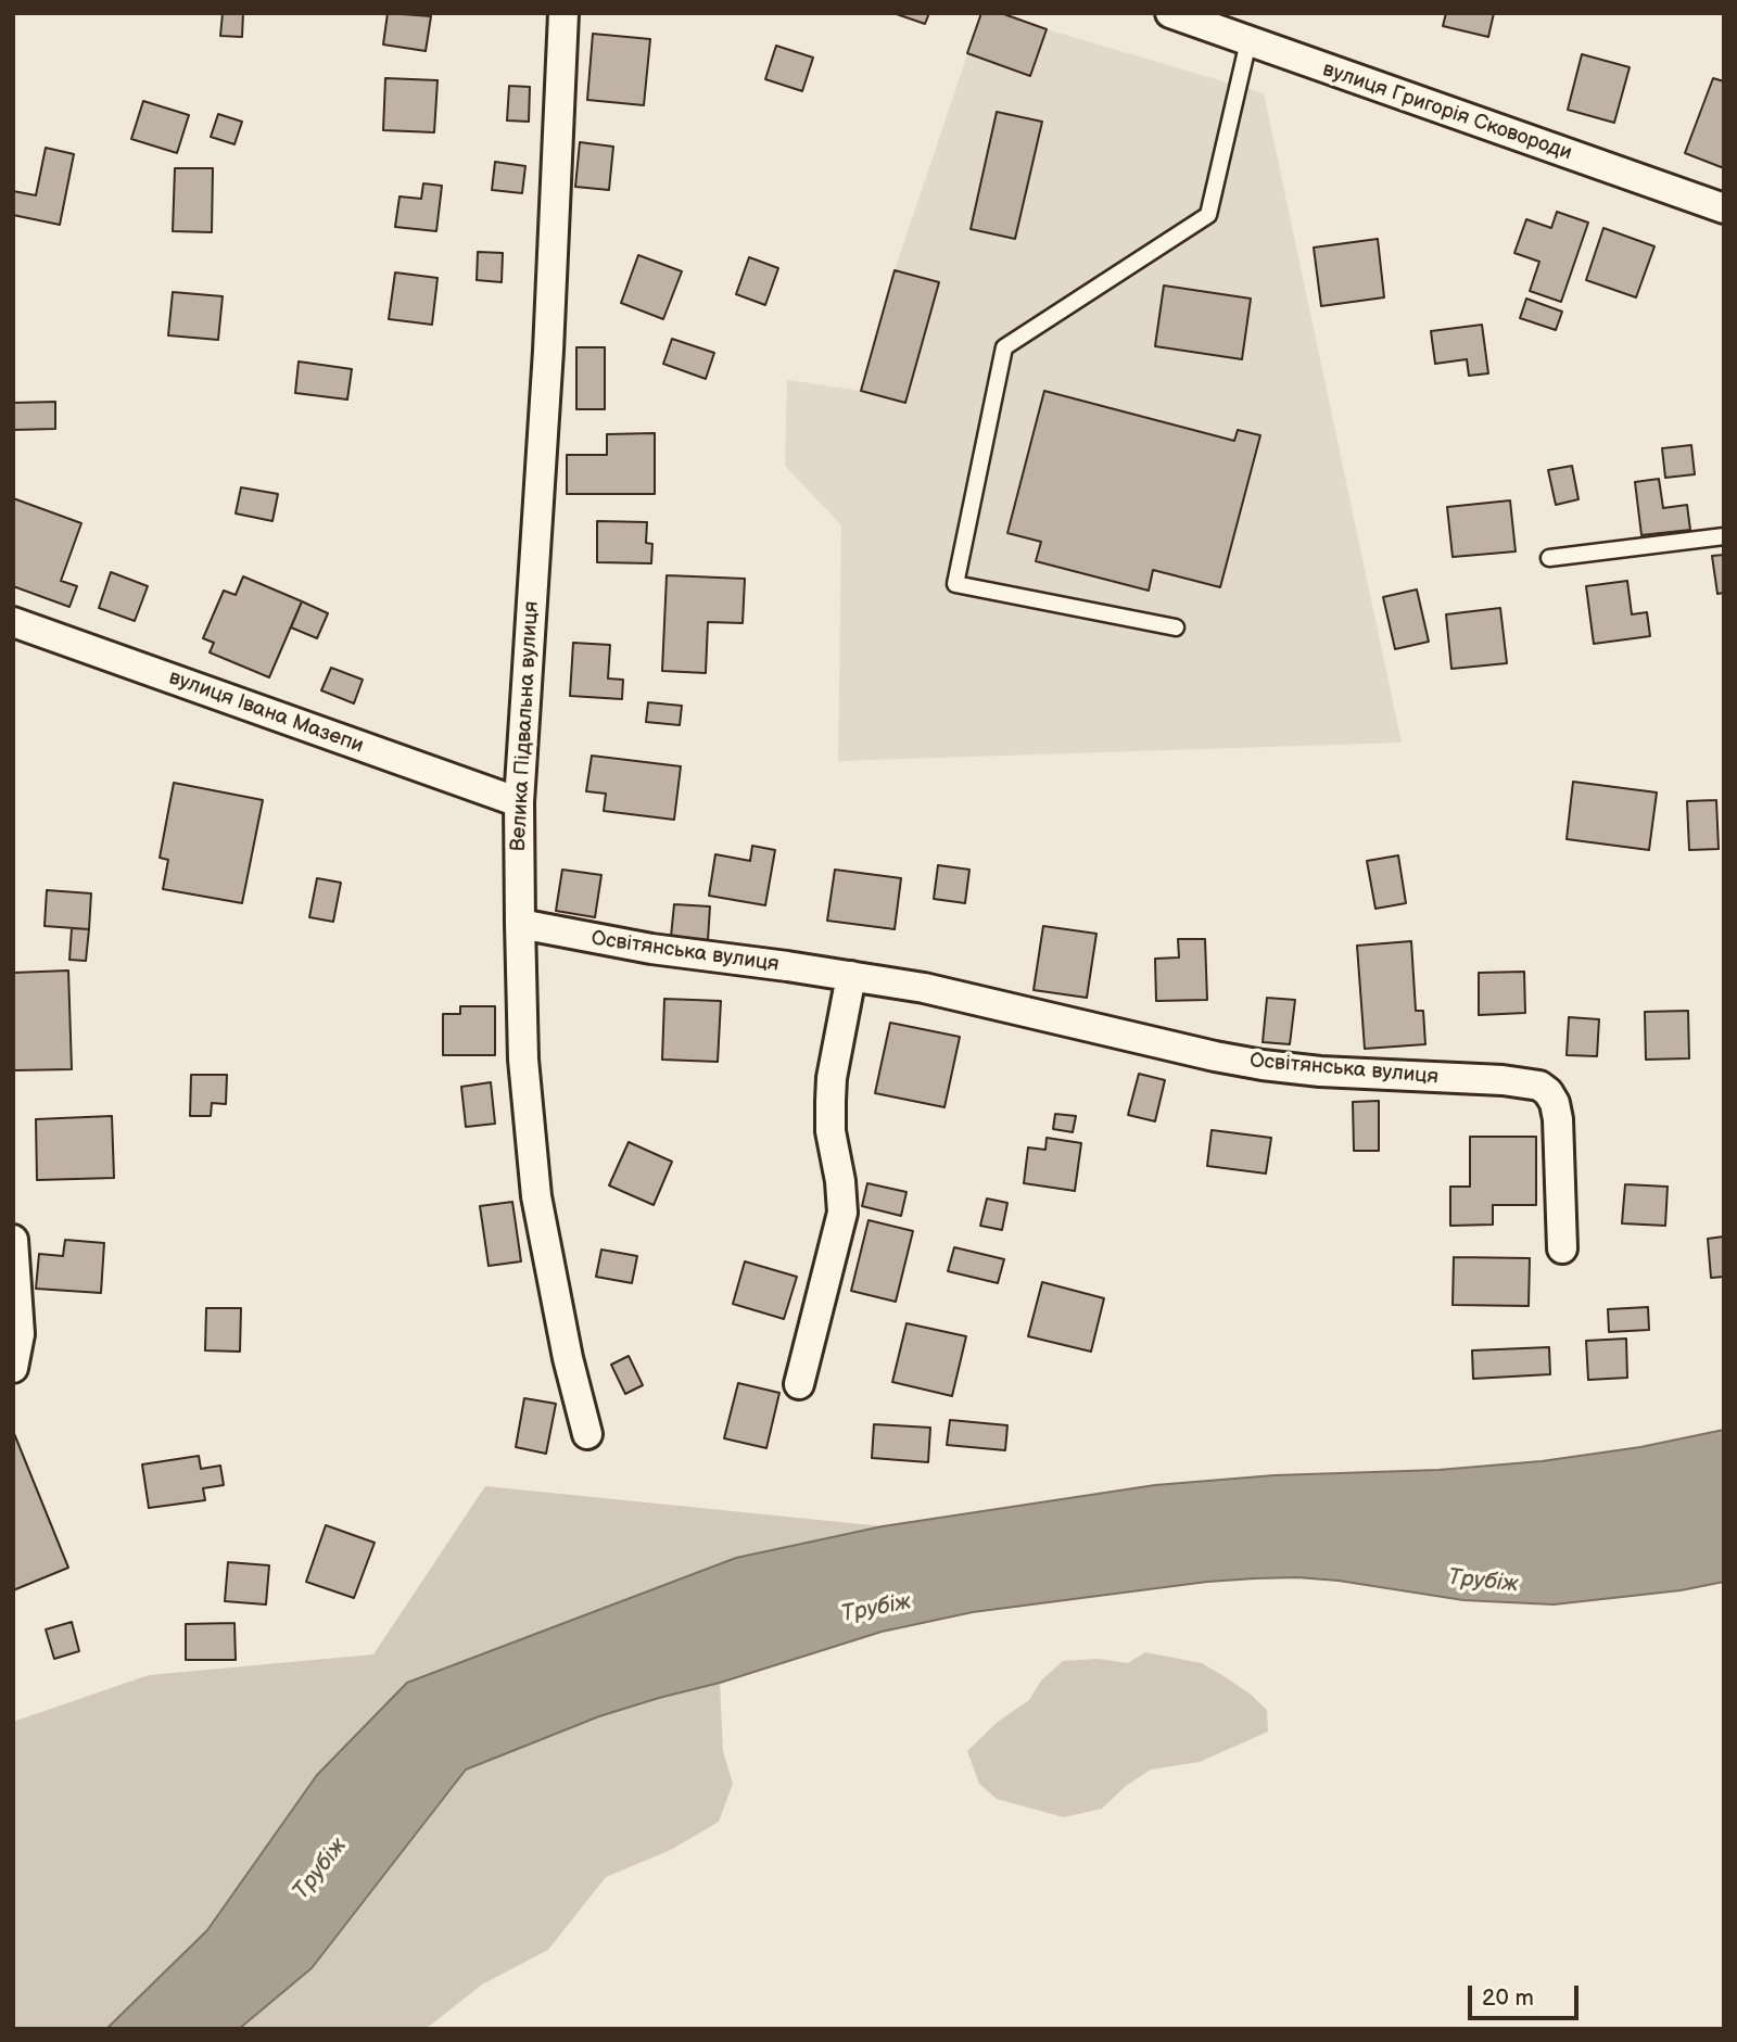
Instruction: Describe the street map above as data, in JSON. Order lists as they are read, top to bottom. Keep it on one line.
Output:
{"streets":{"street":["вулиця Григорія Сковороди","вулиця Івана Мазепи","Велика Підвальна вулиця","Освітянська вулиця"]},"crossings":[["вулиця Івана Мазепи","Велика Підвальна вулиця"],["Велика Підвальна вулиця","Освітянська вулиця"]],"water":["Трубіж"],"scale_bar":"20 m"}
